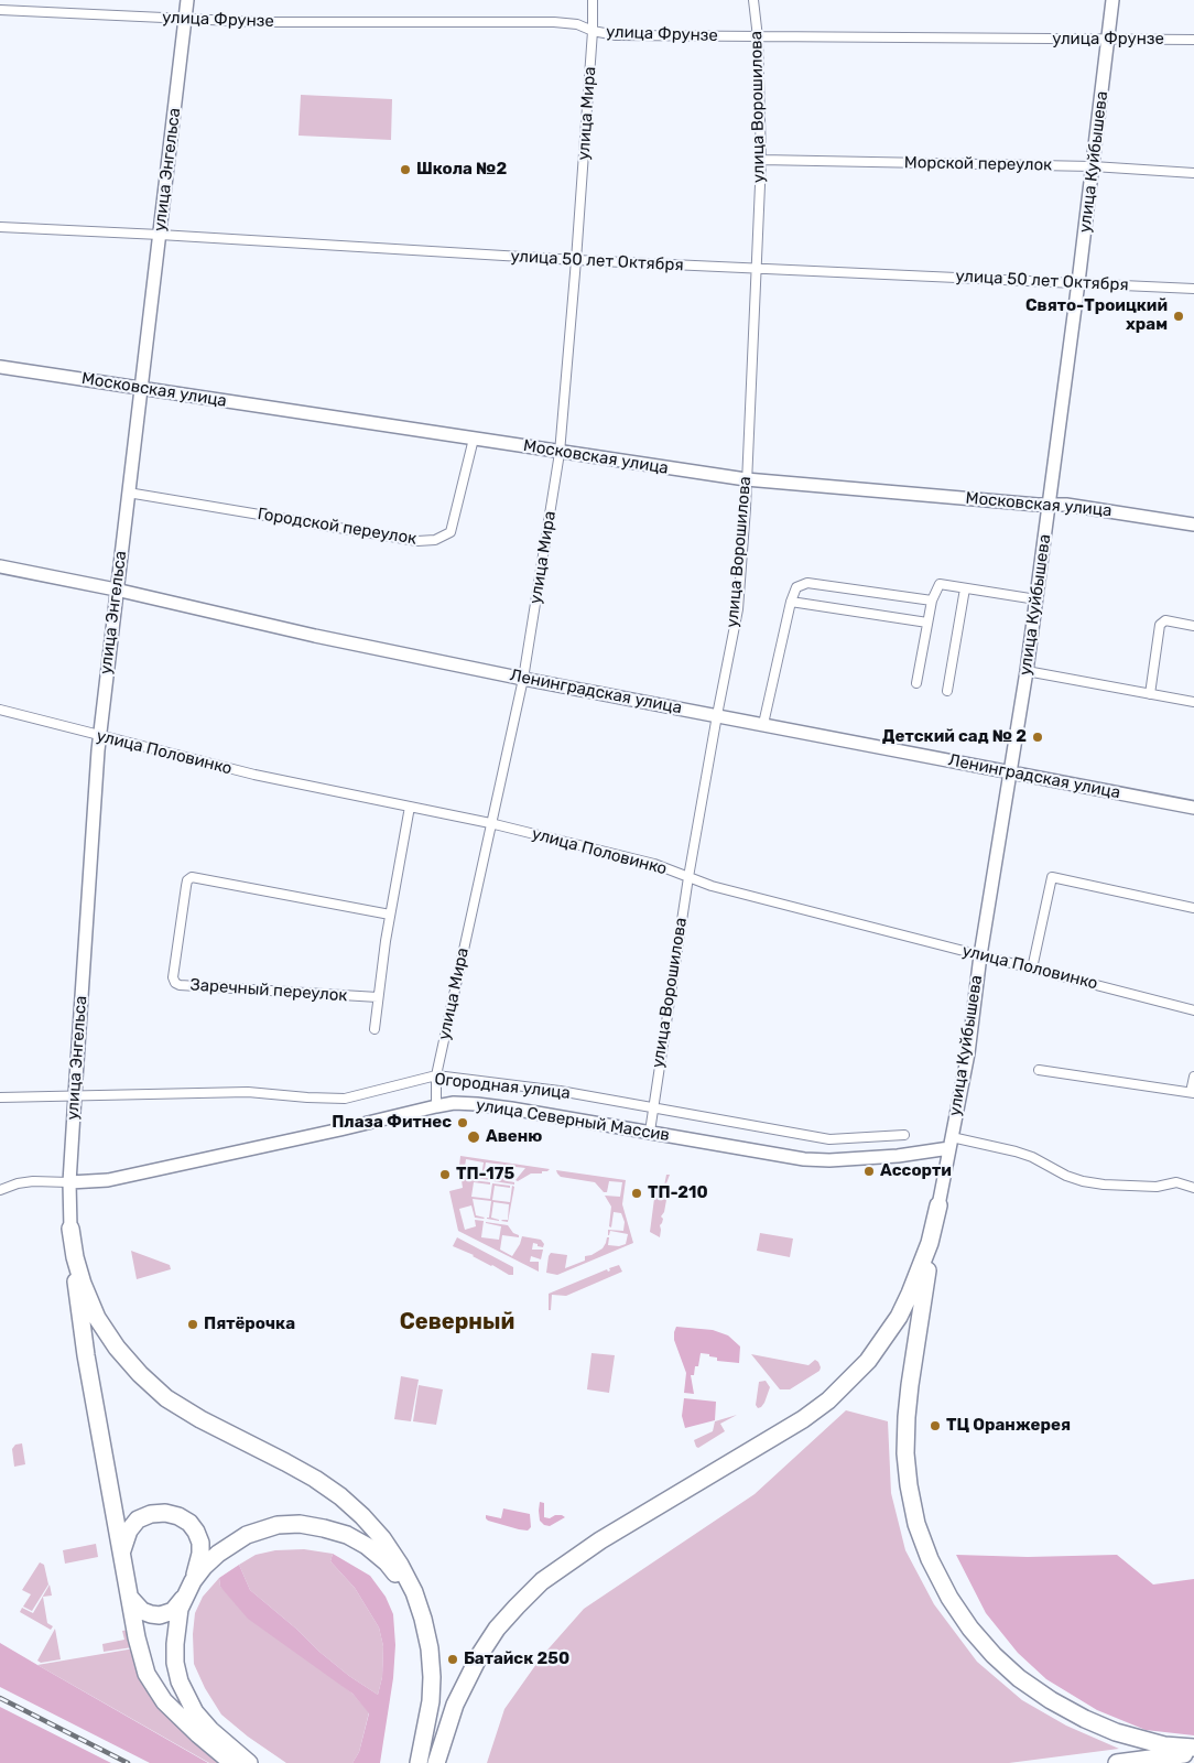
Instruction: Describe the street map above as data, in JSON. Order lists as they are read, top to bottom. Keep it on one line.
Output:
{"streets":{"street":["улица Фрунзе","улица Ворошилова","улица Мира","улица Куйбышева","Морской переулок","улица Энгельса","улица 50 лет Октября","Московская улица","Городской переулок","Ленинградская улица","улица Половинко","Заречный переулок","Огородная улица","улица Северный Массив"]},"crossings":[["улица Фрунзе","улица Ворошилова"],["улица Фрунзе","улица Мира"],["улица Фрунзе","улица Куйбышева"],["улица Фрунзе","улица Энгельса"],["улица Ворошилова","Морской переулок"],["улица Ворошилова","улица 50 лет Октября"],["улица Ворошилова","Московская улица"],["улица Ворошилова","Ленинградская улица"],["улица Ворошилова","улица Половинко"],["улица Ворошилова","Огородная улица"],["улица Ворошилова","улица Северный Массив"],["улица Мира","улица 50 лет Октября"],["улица Мира","Московская улица"],["улица Мира","Ленинградская улица"],["улица Мира","улица Половинко"],["улица Мира","Огородная улица"],["улица Мира","улица Северный Массив"],["улица Куйбышева","Морской переулок"],["улица Куйбышева","улица 50 лет Октября"],["улица Куйбышева","Московская улица"],["улица Куйбышева","Ленинградская улица"],["улица Куйбышева","улица Половинко"],["улица Куйбышева","улица Северный Массив"],["улица Энгельса","улица 50 лет Октября"],["улица Энгельса","Московская улица"],["улица Энгельса","Городской переулок"],["улица Энгельса","Ленинградская улица"],["улица Энгельса","улица Половинко"],["улица Энгельса","Огородная улица"],["улица Энгельса","улица Северный Массив"],["Московская улица","Городской переулок"]],"districts":["Северный"],"places":["Школа №2","Свято-Троицкий храм","Детский сад № 2","Плаза Фитнес","Авеню","Ассорти","ТП-175","ТП-210","Пятёрочка","ТЦ Оранжерея","Батайск 250"]}
